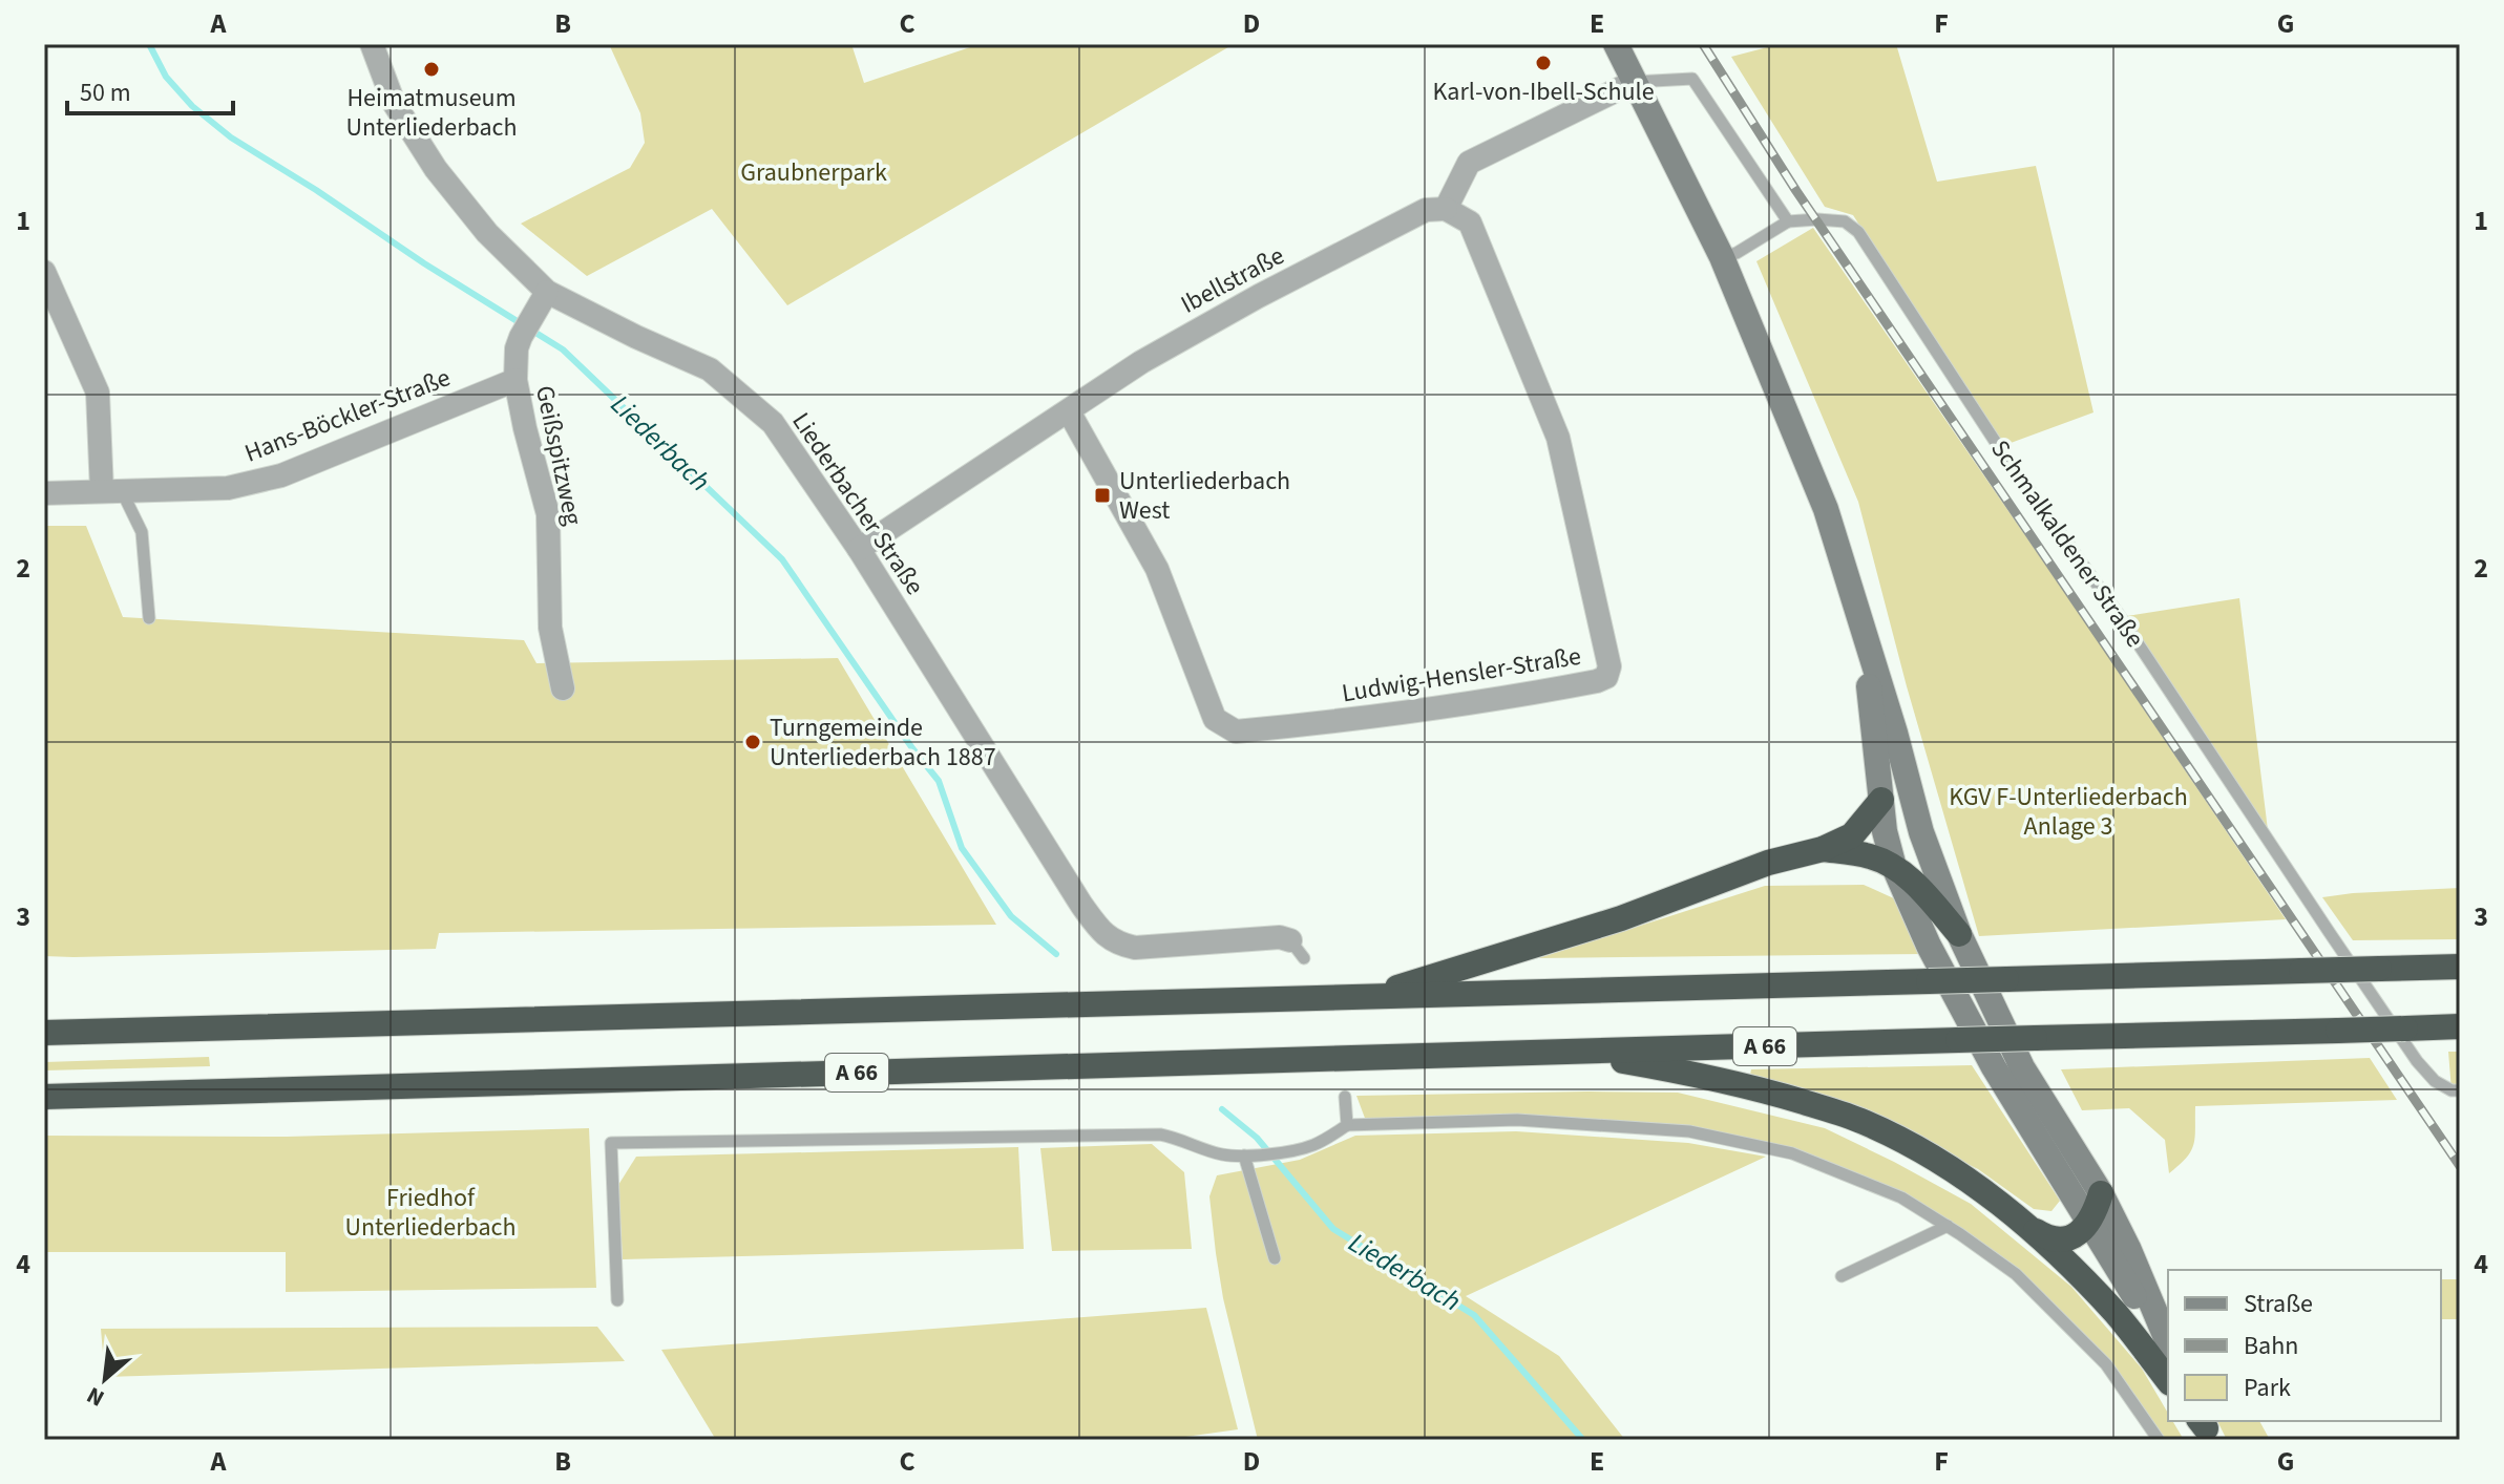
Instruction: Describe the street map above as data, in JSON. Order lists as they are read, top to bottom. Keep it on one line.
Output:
{"streets":{"highway":["A 66"],"street":["Ibellstraße","Hans-Böckler-Straße","Geißspitzweg","Liederbacher Straße","Ludwig-Hensler-Straße"],"lane":["Schmalkaldener Straße"]},"crossings":[["Ibellstraße","Liederbacher Straße"],["Ibellstraße","Ludwig-Hensler-Straße"],["Hans-Böckler-Straße","Geißspitzweg"],["Geißspitzweg","Liederbacher Straße"]],"water":["Liederbach"],"parks":["Graubnerpark","KGV F-Unterliederbach Anlage 3","Friedhof Unterliederbach"],"places":{"other":["Karl-von-Ibell-Schule","Heimatmuseum Unterliederbach","Turngemeinde Unterliederbach 1887"],"transit":["Unterliederbach West"]},"legend":["Straße","Bahn","Park"],"scale_bar":"50 m","north":"bottom left","grid":{"columns":["A","B","C","D","E","F","G"],"rows":["1","2","3","4"]}}
